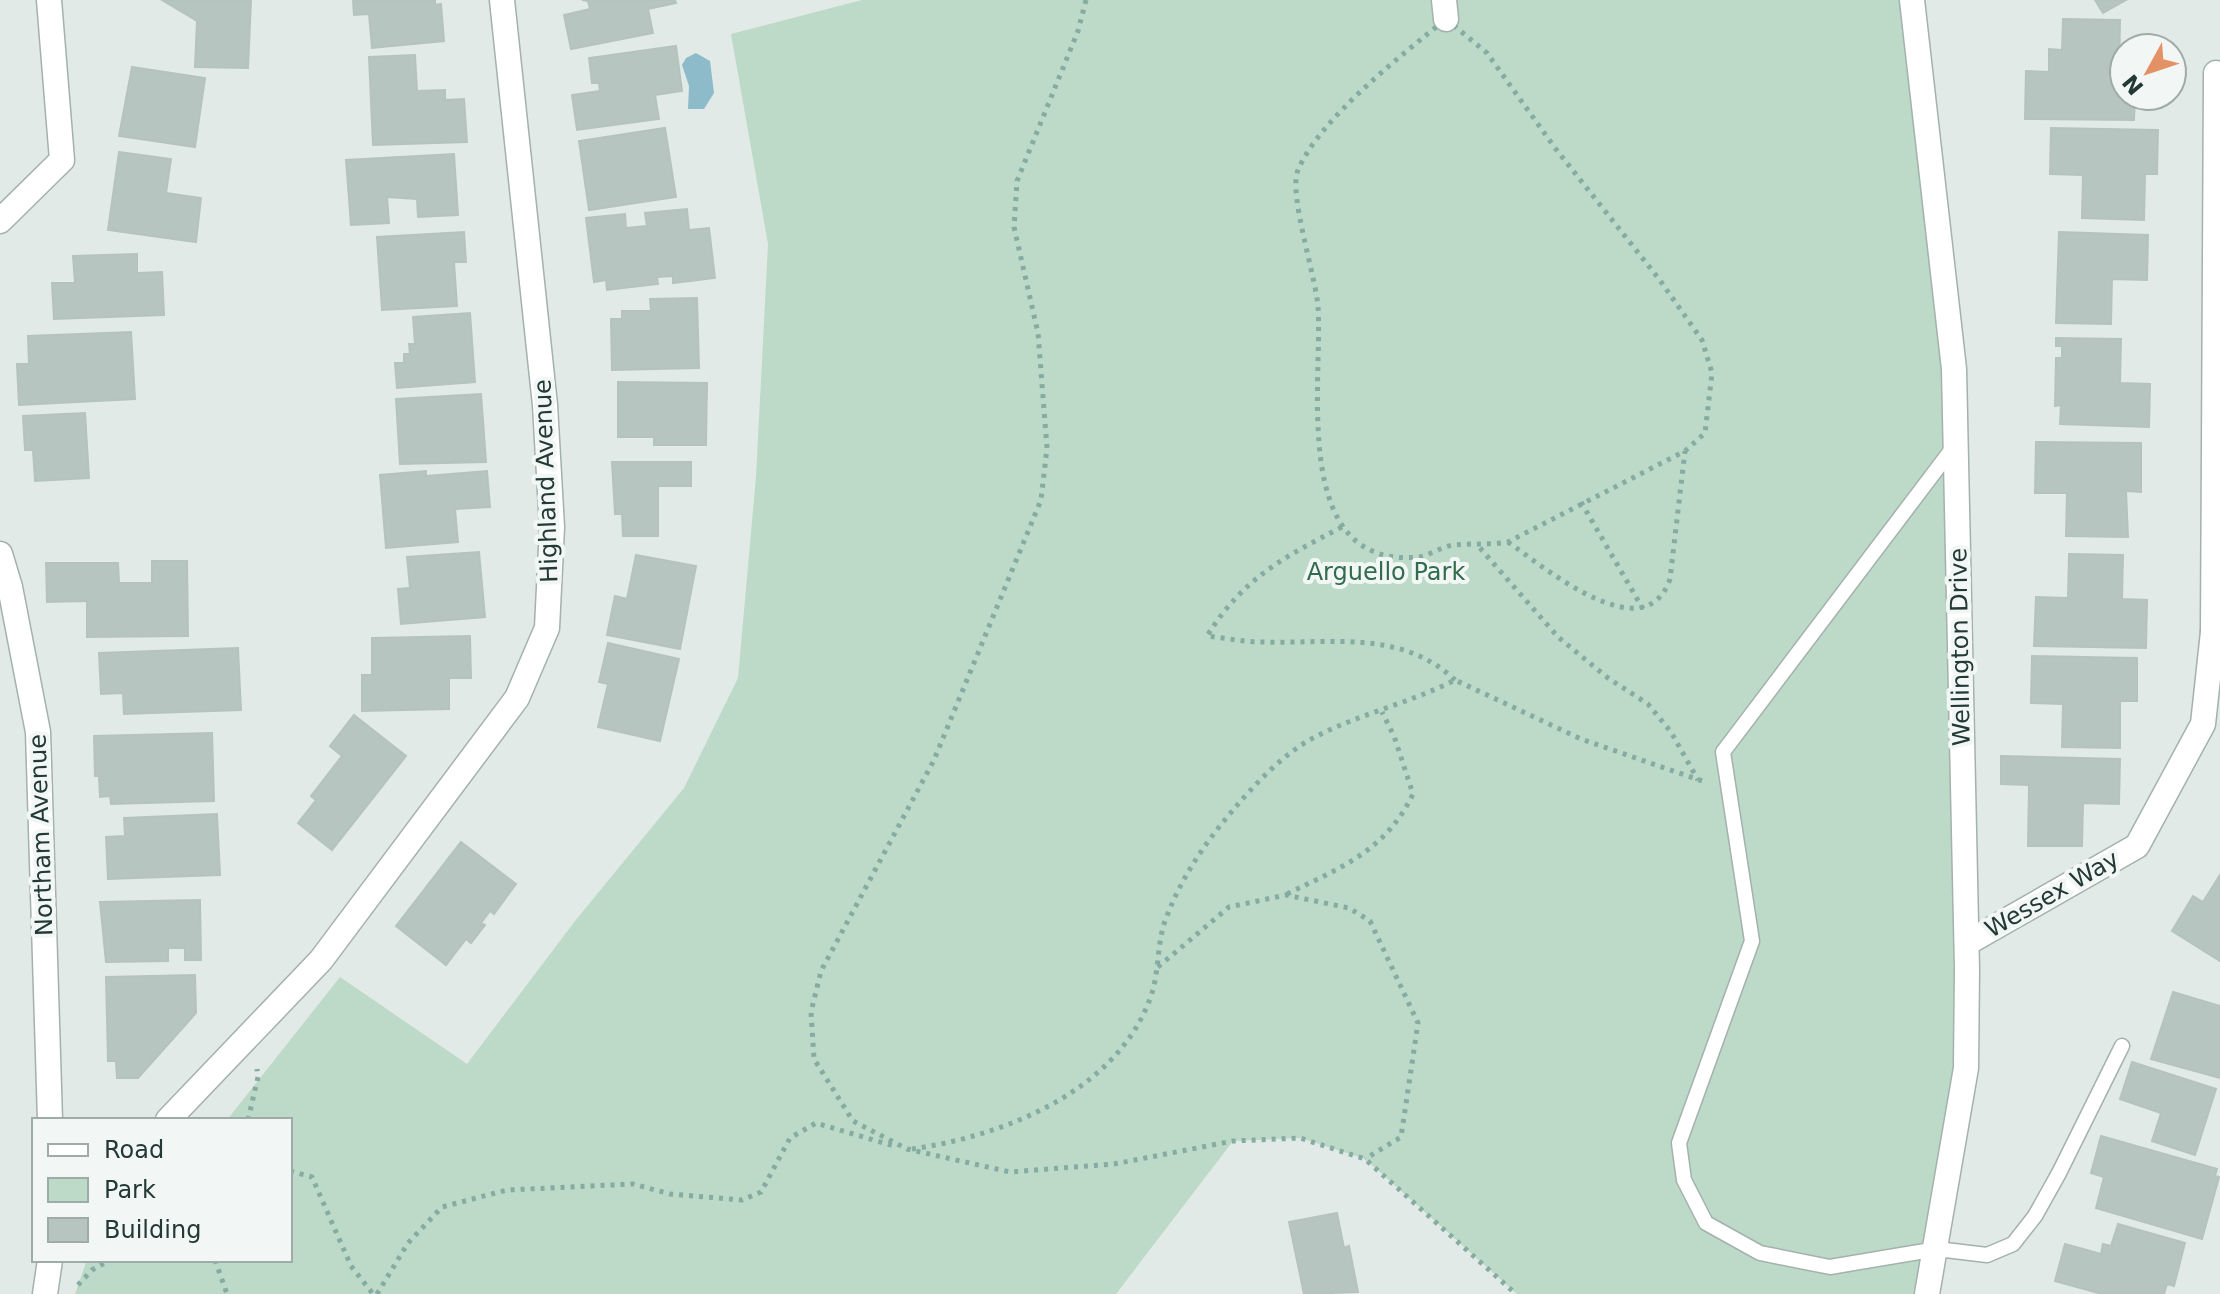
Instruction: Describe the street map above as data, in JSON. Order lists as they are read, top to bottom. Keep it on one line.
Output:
{"streets":{"street":["Highland Avenue","Wellington Drive","Northam Avenue","Wessex Way"]},"crossings":[["Wellington Drive","Wessex Way"]],"parks":["Arguello Park"],"legend":["Road","Park","Building"],"north":"bottom left"}
